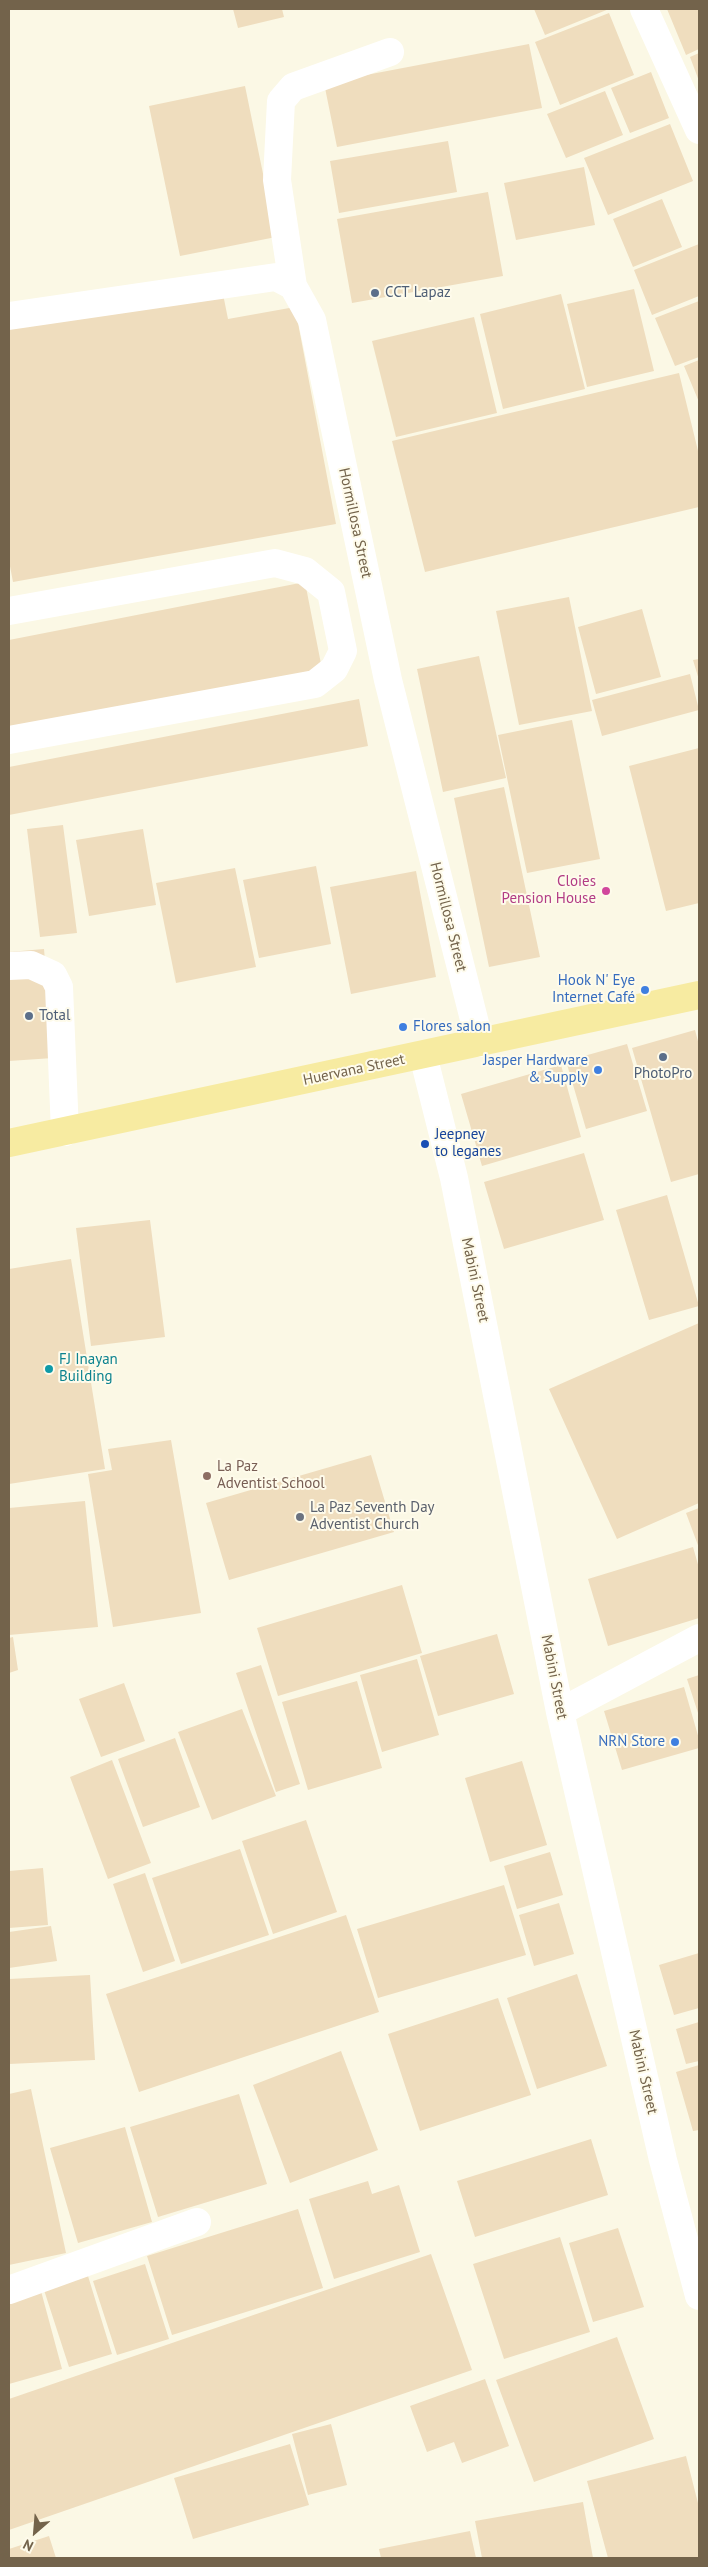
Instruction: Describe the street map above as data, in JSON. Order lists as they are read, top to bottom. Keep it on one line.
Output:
{"streets":{"main road":["Huervana Street"],"street":["Hormillosa Street","Mabini Street"]},"crossings":[["Hormillosa Street","Huervana Street"],["Huervana Street","Mabini Street"]],"places":["CCT Lapaz","Cloies Pension House","Hook N' Eye Internet Café","Total","Flores salon","PhotoPro","Jasper Hardware & Supply","Jeepney to leganes","FJ Inayan Building","La Paz Adventist School","La Paz Seventh Day Adventist Church","NRN Store"],"north":"bottom left"}
